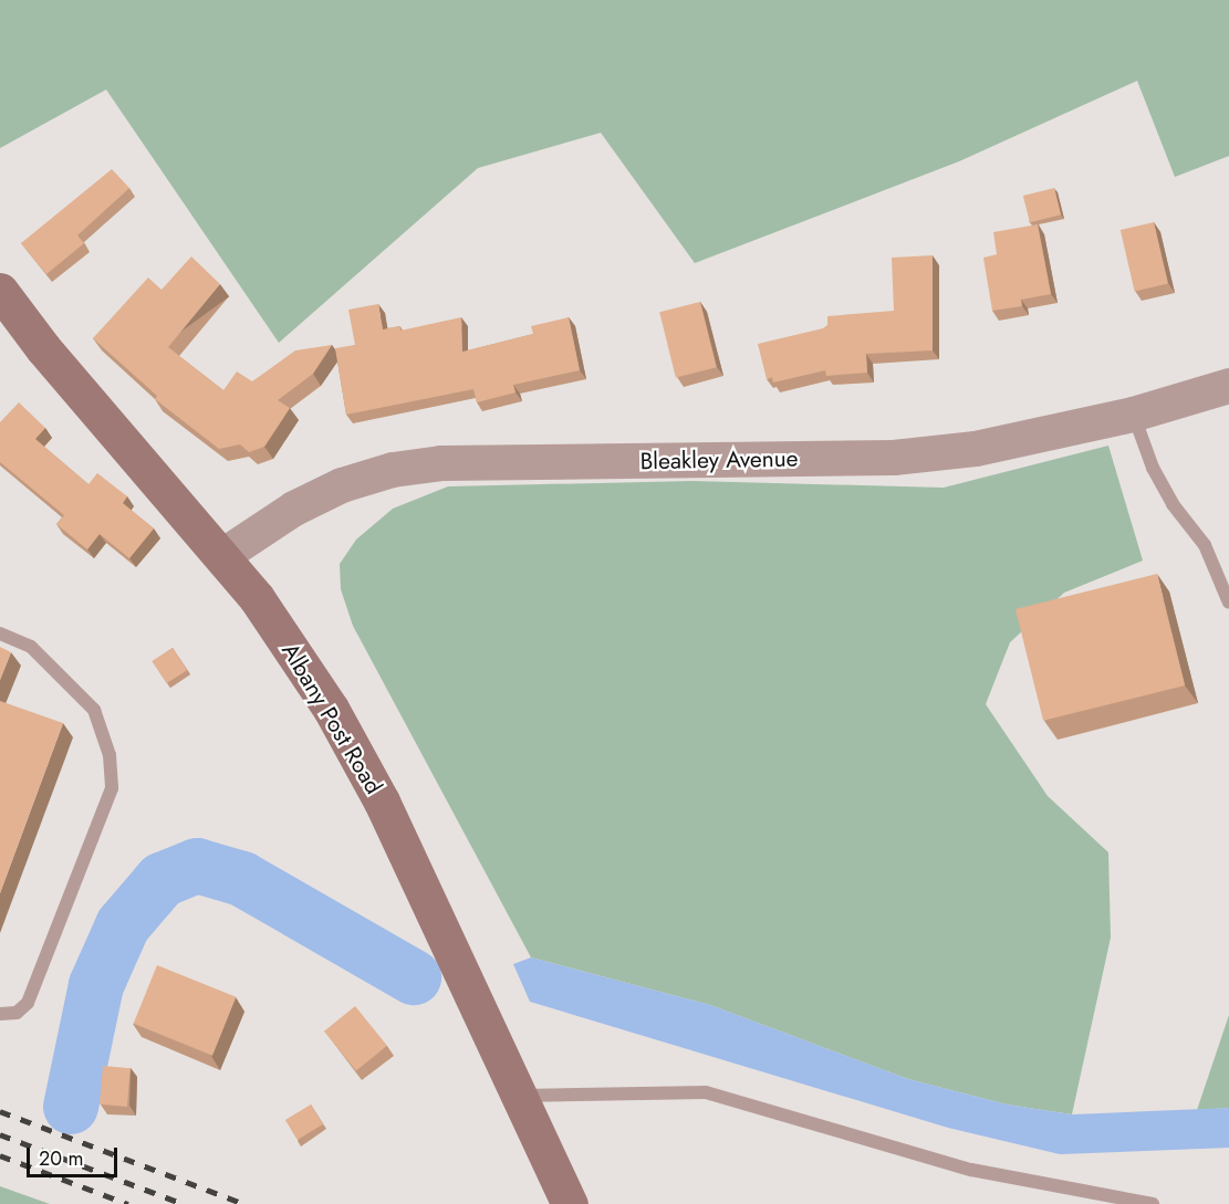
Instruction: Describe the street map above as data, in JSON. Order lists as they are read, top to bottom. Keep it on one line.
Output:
{"streets":{"main road":["Albany Post Road"],"street":["Bleakley Avenue"]},"crossings":[["Bleakley Avenue","Albany Post Road"]],"scale_bar":"20 m"}
